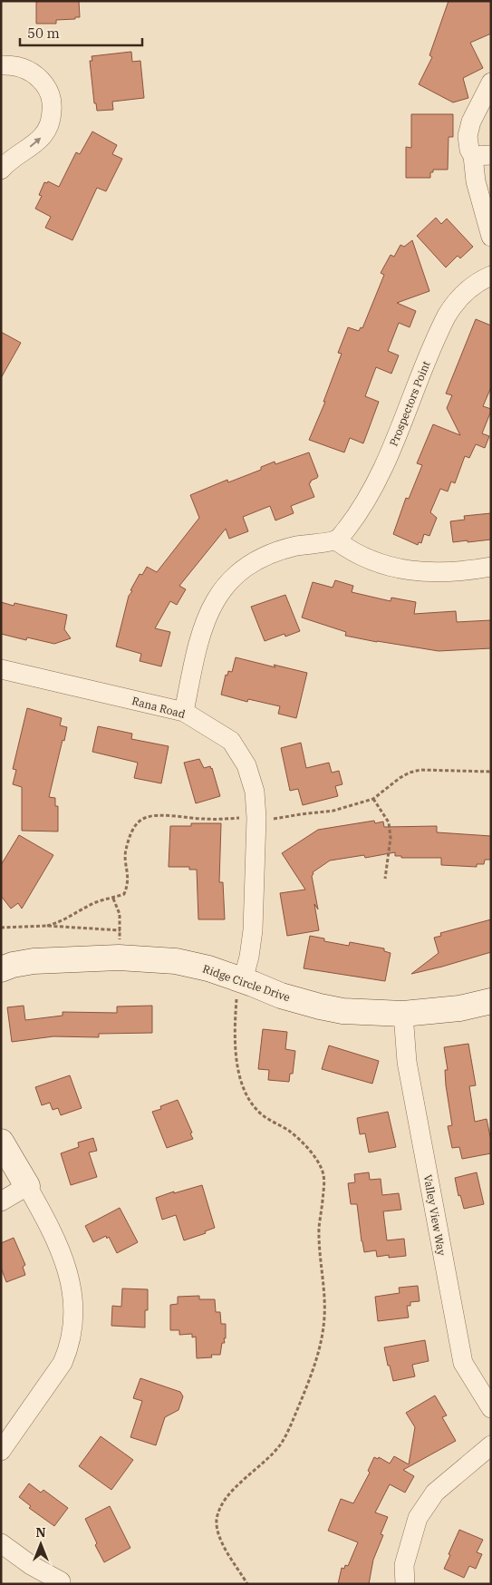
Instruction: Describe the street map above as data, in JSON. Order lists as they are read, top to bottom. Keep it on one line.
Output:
{"streets":{"street":["Prospectors Point","Rana Road","Ridge Circle Drive","Valley View Way"]},"crossings":[["Rana Road","Ridge Circle Drive"],["Ridge Circle Drive","Valley View Way"]],"scale_bar":"50 m","north":"top"}
